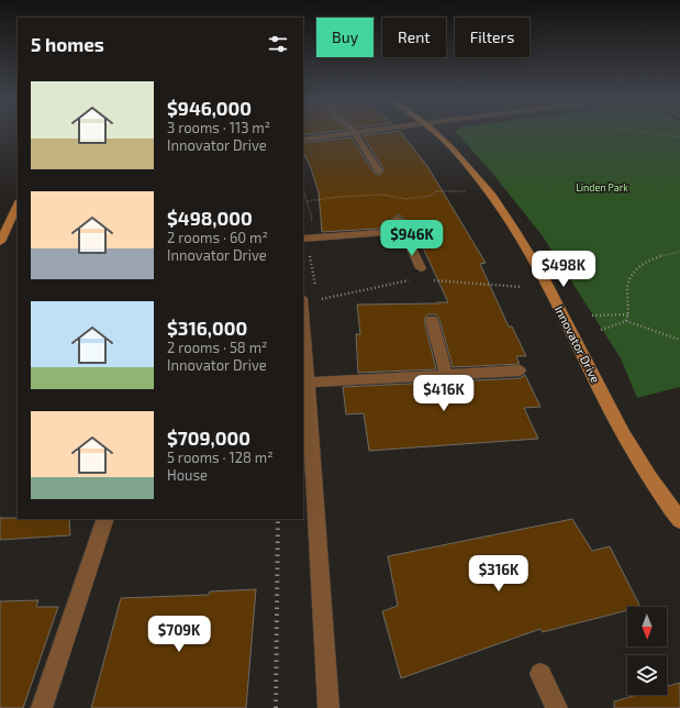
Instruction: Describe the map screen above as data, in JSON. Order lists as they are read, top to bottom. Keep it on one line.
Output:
{"streets":{"street":["Innovator Drive"]},"parks":["Linden Park"],"north":"bottom","page":{"chip":["Buy","Rent","Filters"],"heading":"5 homes","list":[{"name":"$946,000","note":"3 rooms · 113 m² · Innovator Drive"},{"name":"$498,000","note":"2 rooms · 60 m² · Innovator Drive"},{"name":"$316,000","note":"2 rooms · 58 m² · Innovator Drive"},{"name":"$709,000","note":"5 rooms · 128 m² · House"}],"price":["$946K","$498K","$416K","$316K","$709K"]}}
